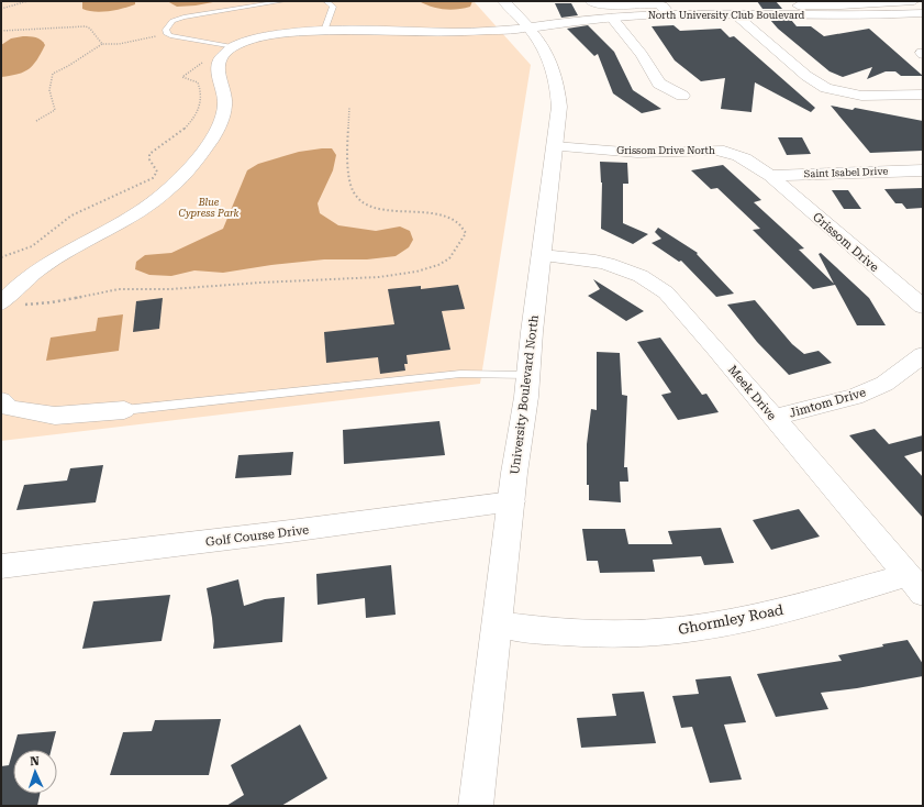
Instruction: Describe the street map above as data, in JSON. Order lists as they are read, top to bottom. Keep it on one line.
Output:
{"streets":{"street":["North University Club Boulevard","Grissom Drive North","Saint Isabel Drive","Grissom Drive","Meek Drive","University Boulevard North","Jimtom Drive","Golf Course Drive","Ghormley Road"]},"crossings":[["North University Club Boulevard","University Boulevard North"],["Grissom Drive North","Saint Isabel Drive"],["Grissom Drive North","Grissom Drive"],["Grissom Drive North","University Boulevard North"],["Saint Isabel Drive","Grissom Drive"],["Meek Drive","University Boulevard North"],["Meek Drive","Jimtom Drive"],["Meek Drive","Ghormley Road"],["University Boulevard North","Golf Course Drive"],["University Boulevard North","Ghormley Road"]],"parks":["Blue Cypress Park"],"north":"top"}
